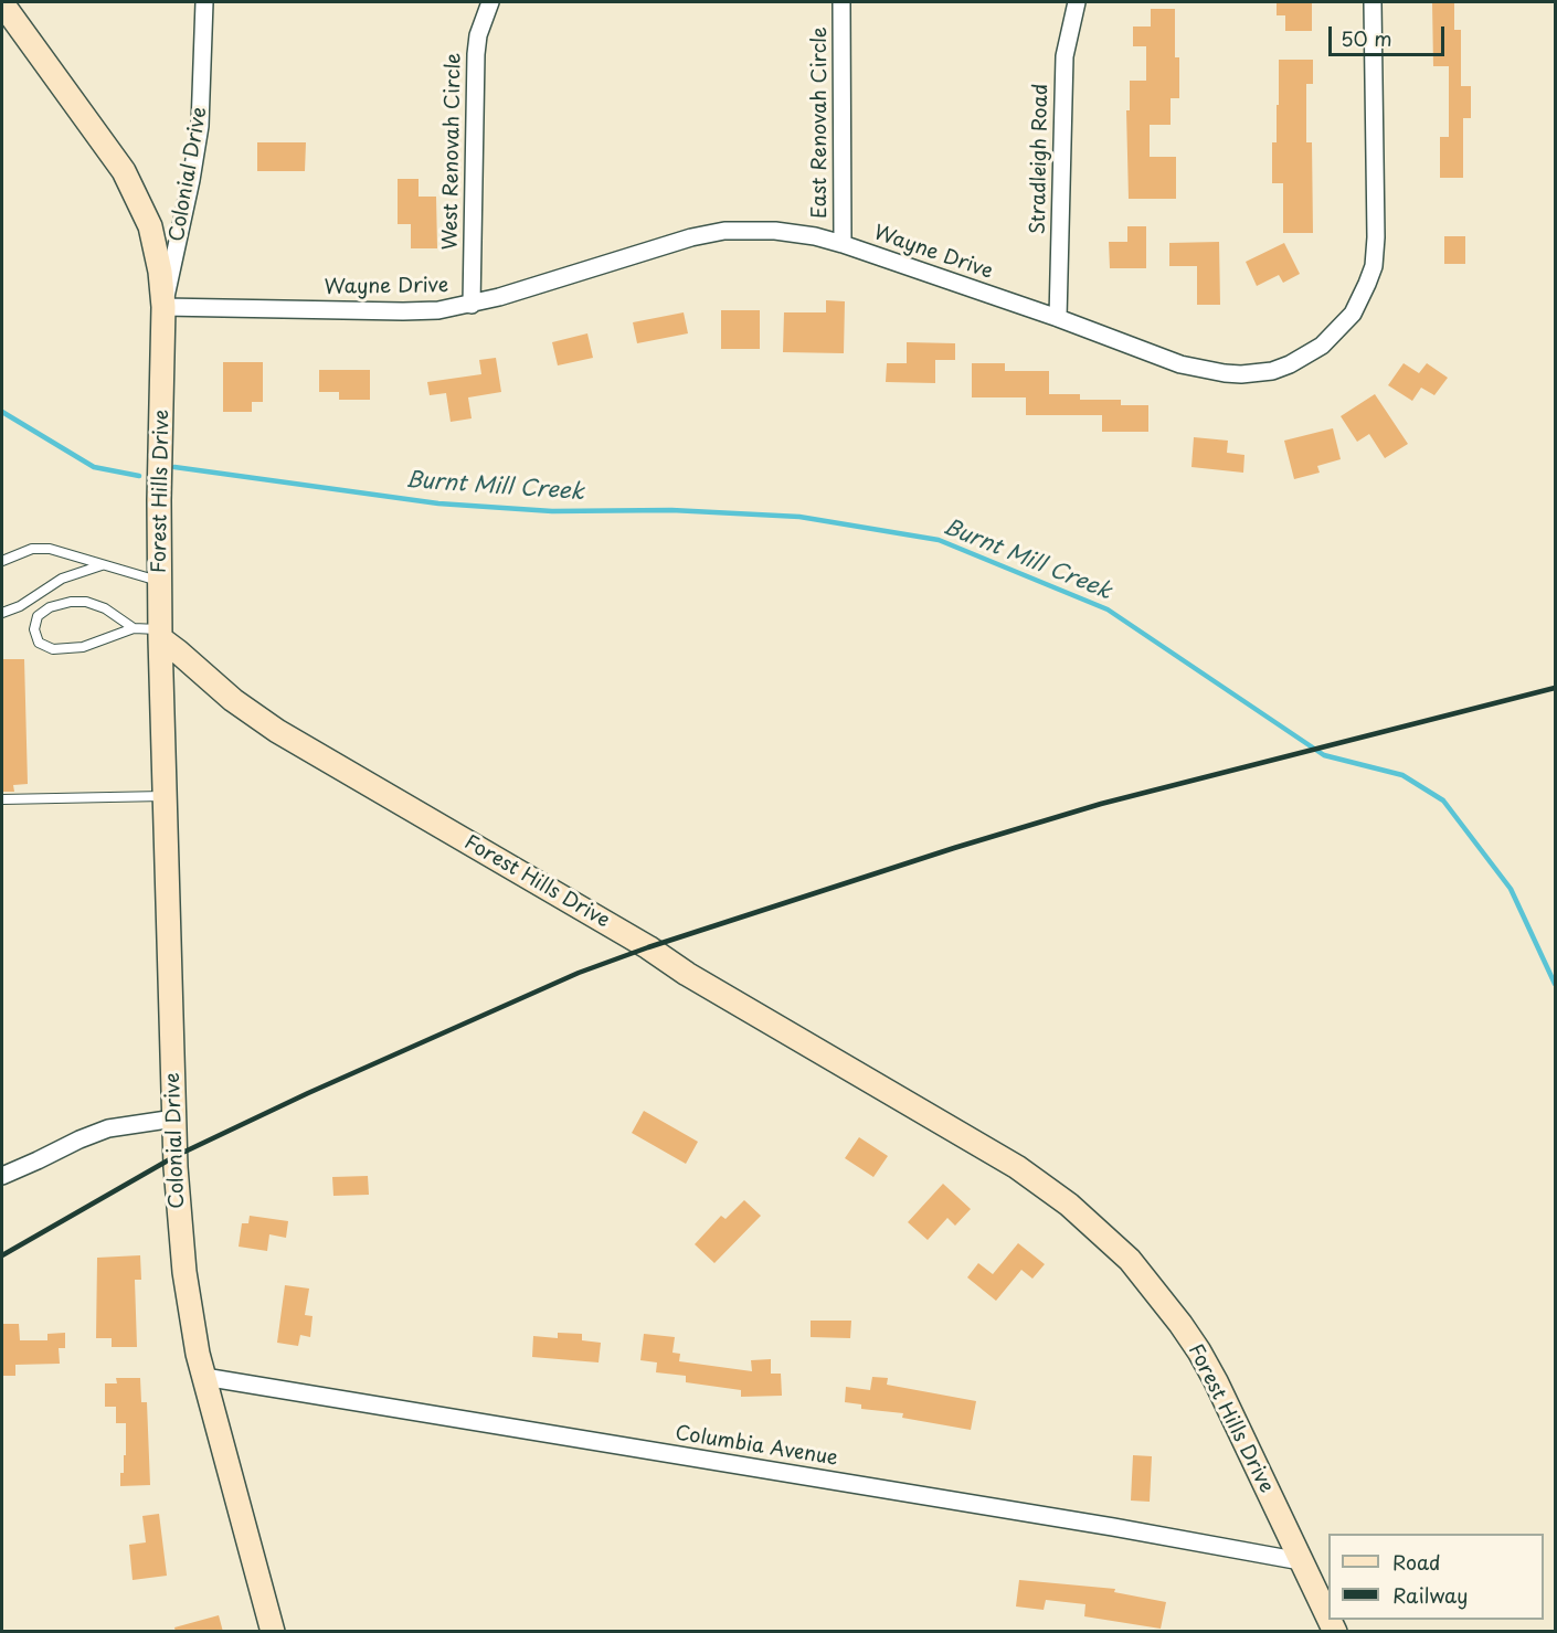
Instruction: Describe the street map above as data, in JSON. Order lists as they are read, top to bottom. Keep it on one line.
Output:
{"streets":{"street":["East Renovah Circle","West Renovah Circle","Stradleigh Road","Colonial Drive","Wayne Drive","Forest Hills Drive","Columbia Avenue"]},"crossings":[["East Renovah Circle","Wayne Drive"],["West Renovah Circle","Wayne Drive"],["Stradleigh Road","Wayne Drive"],["Colonial Drive","Wayne Drive"],["Colonial Drive","Forest Hills Drive"],["Colonial Drive","Columbia Avenue"],["Wayne Drive","Forest Hills Drive"],["Forest Hills Drive","Columbia Avenue"]],"water":["Burnt Mill Creek"],"legend":["Road","Railway"],"scale_bar":"50 m"}
